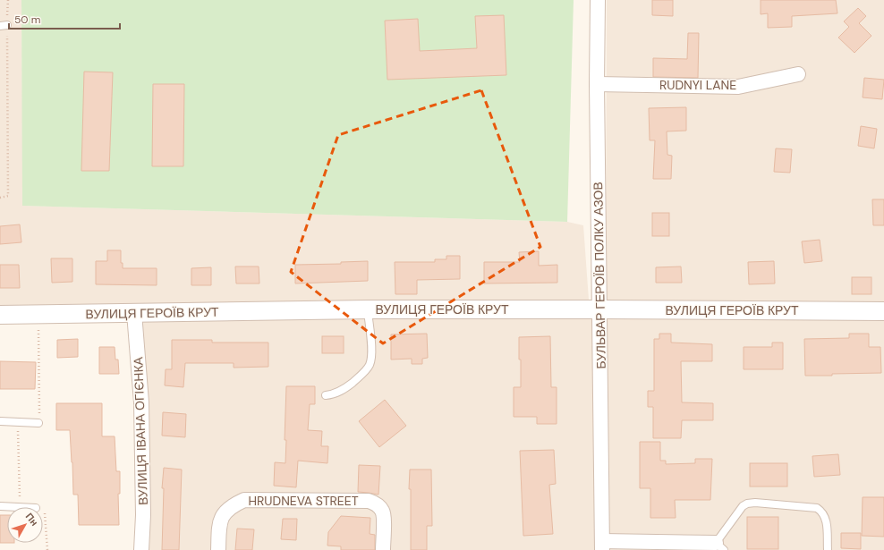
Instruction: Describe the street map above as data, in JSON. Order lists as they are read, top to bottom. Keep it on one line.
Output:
{"streets":{"street":["RUDNYI LANE","БУЛЬВАР ГЕРОЇВ ПОЛКУ АЗОВ","ВУЛИЦЯ ГЕРОЇВ КРУТ","ВУЛИЦЯ ІВАНА ОГІЄНКА","HRUDNEVA STREET"]},"crossings":[["RUDNYI LANE","БУЛЬВАР ГЕРОЇВ ПОЛКУ АЗОВ"],["БУЛЬВАР ГЕРОЇВ ПОЛКУ АЗОВ","ВУЛИЦЯ ГЕРОЇВ КРУТ"],["ВУЛИЦЯ ГЕРОЇВ КРУТ","ВУЛИЦЯ ІВАНА ОГІЄНКА"]],"scale_bar":"50 m","north":"top right"}
